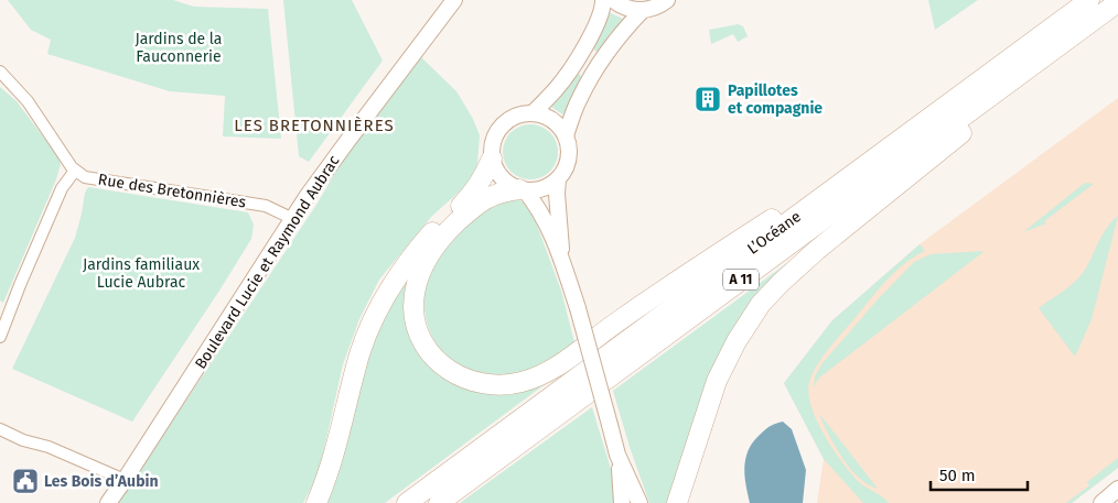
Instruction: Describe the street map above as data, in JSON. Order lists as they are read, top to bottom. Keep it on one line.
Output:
{"streets":{"highway":["L’Océane","A 11"],"main road":["Boulevard Lucie et Raymond Aubrac"],"street":["Rue des Bretonnières"]},"crossings":[["Rue des Bretonnières","Boulevard Lucie et Raymond Aubrac"]],"districts":["LES BRETONNIÈRES"],"parks":["Jardins de la Fauconnerie","Jardins familiaux Lucie Aubrac"],"places":{"building":["Papillotes et compagnie"],"public building":["Les Bois d’Aubin"]},"scale_bar":"50 m"}
